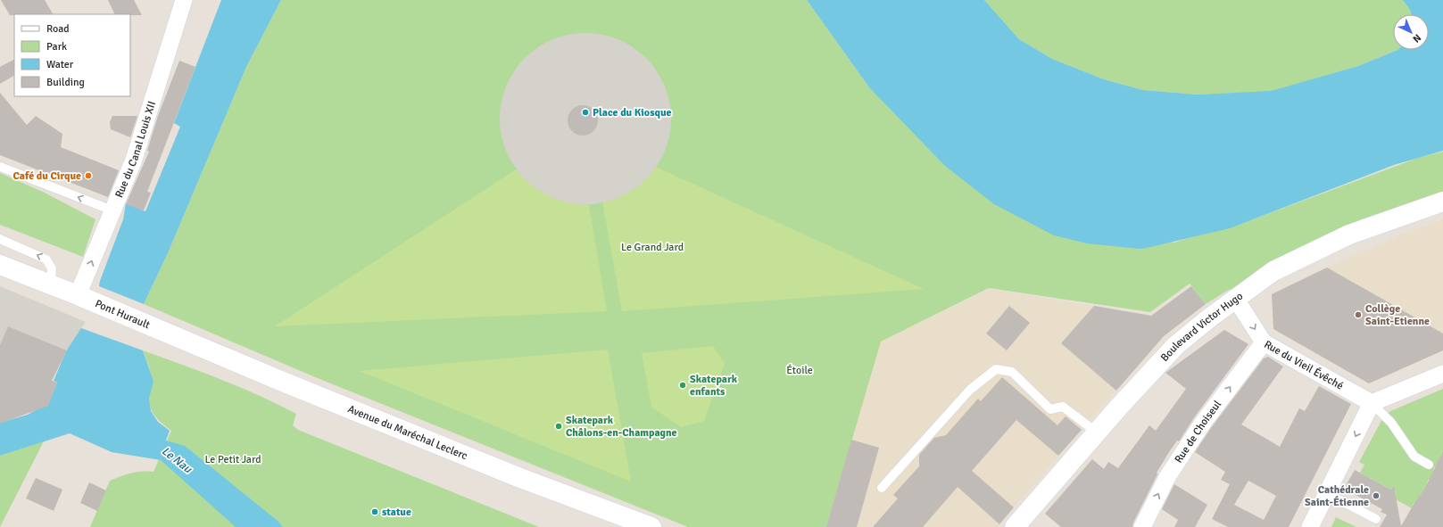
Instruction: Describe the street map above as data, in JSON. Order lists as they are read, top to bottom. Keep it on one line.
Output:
{"streets":{"main road":["Pont Hurault","Boulevard Victor Hugo","Avenue du Maréchal Leclerc"],"street":["Rue du Canal Louis XII","Rue du Vieil Évêché","Rue de Choiseul"]},"crossings":[["Rue du Canal Louis XII","Pont Hurault"],["Pont Hurault","Avenue du Maréchal Leclerc"],["Boulevard Victor Hugo","Rue du Vieil Évêché"],["Rue du Vieil Évêché","Rue de Choiseul"]],"water":["Le Nau"],"parks":["Le Grand Jard","Étoile","Le Petit Jard"],"places":["Place du Kiosque","Café du Cirque","Collège Saint-Etienne","Skatepark enfants","Skatepark Châlons-en-Champagne","Cathédrale Saint-Étienne","statue"],"legend":["Road","Park","Water","Building"],"north":"bottom right"}
